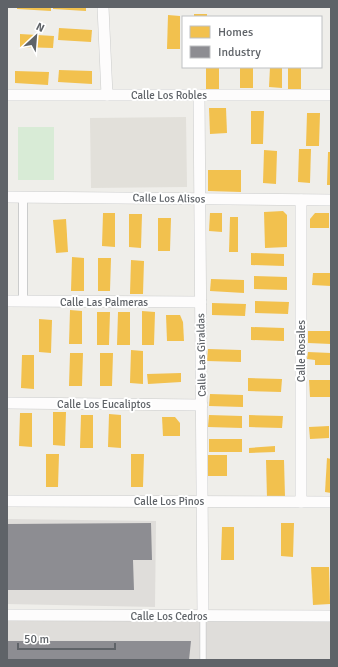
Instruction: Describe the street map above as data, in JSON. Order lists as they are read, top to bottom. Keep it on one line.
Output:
{"streets":{"street":["Calle Los Robles","Calle Los Alisos","Calle Las Palmeras","Calle Rosales","Calle Las Giraldas","Calle Los Eucaliptos","Calle Los Pinos","Calle Los Cedros"]},"crossings":[["Calle Los Robles","Calle Las Giraldas"],["Calle Los Alisos","Calle Rosales"],["Calle Los Alisos","Calle Las Giraldas"],["Calle Las Palmeras","Calle Las Giraldas"],["Calle Rosales","Calle Los Pinos"],["Calle Las Giraldas","Calle Los Eucaliptos"],["Calle Las Giraldas","Calle Los Pinos"],["Calle Las Giraldas","Calle Los Cedros"]],"legend":["Homes","Industry"],"scale_bar":"50 m","north":"top right"}
